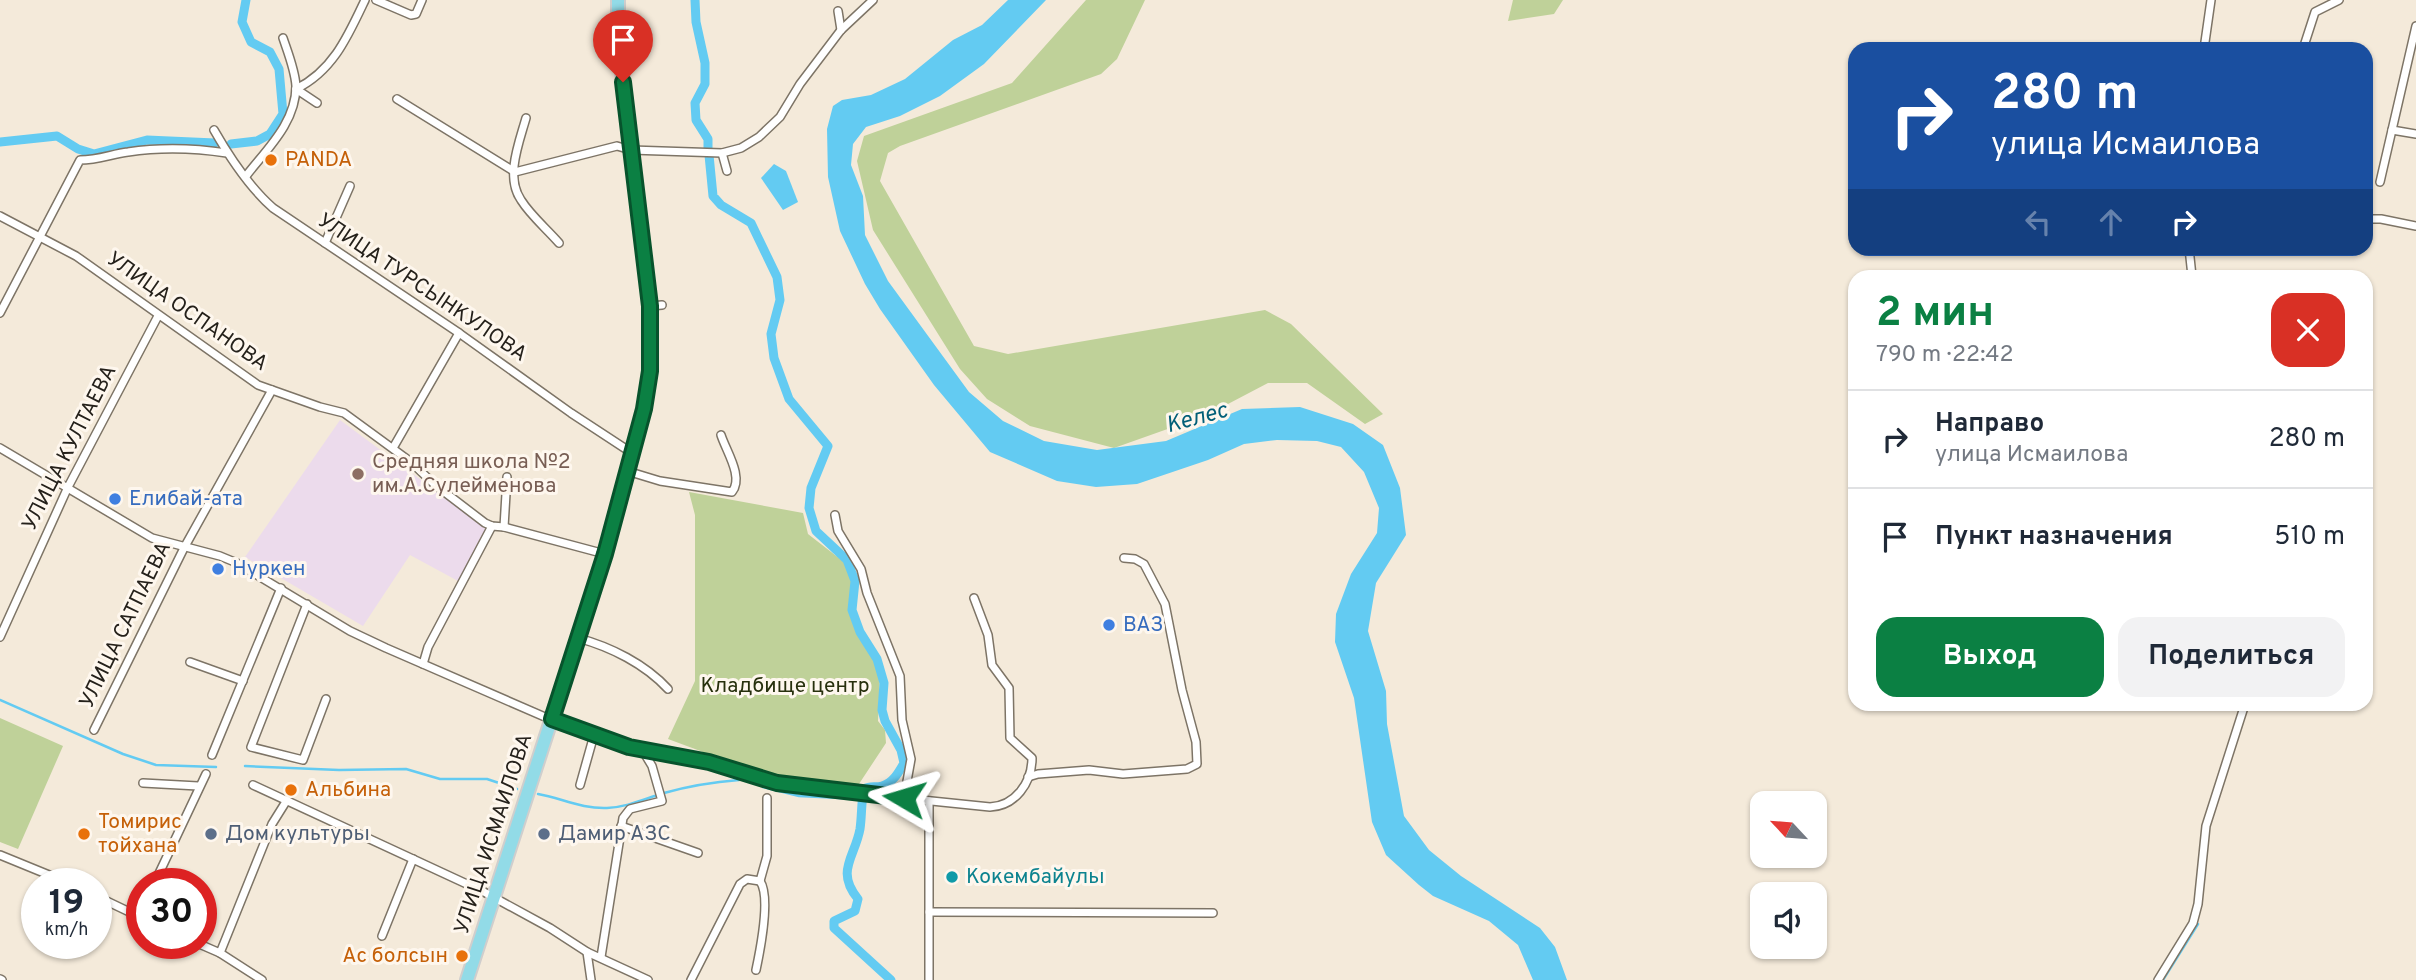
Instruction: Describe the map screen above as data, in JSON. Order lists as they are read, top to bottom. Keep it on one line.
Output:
{"streets":{"main road":["УЛИЦА ИСМАИЛОВА"],"street":["УЛИЦА ТУРСЫНКУЛОВА","УЛИЦА ОСПАНОВА","УЛИЦА КУЛТАЕВА","УЛИЦА САТПАЕВА"]},"crossings":[["УЛИЦА ТУРСЫНКУЛОВА","УЛИЦА ИСМАИЛОВА"],["УЛИЦА ОСПАНОВА","УЛИЦА КУЛТАЕВА"],["УЛИЦА ОСПАНОВА","УЛИЦА САТПАЕВА"]],"water":["Келес"],"parks":["Кладбище центр"],"places":["PANDA","Средняя школа №2 им.А.Сулейменова","Елибай-ата","Нуркен","ВАЗ","Альбина","Томирис тойхана","Дом культуры","Дамир АЗС","Кокембайулы","Ас болсын"],"north":"top left","page":{"turn":["280 m","улица Исмаилова"],"heading":["2 мин","790 m · 22:42"],"list":[{"name":"Направо","note":"улица Исмаилова","value":"280 m"},{"name":"Пункт назначения","value":"510 m"}],"buttons":["Выход","Поделиться"],"speed":"19 km/h","limit":"30"}}
